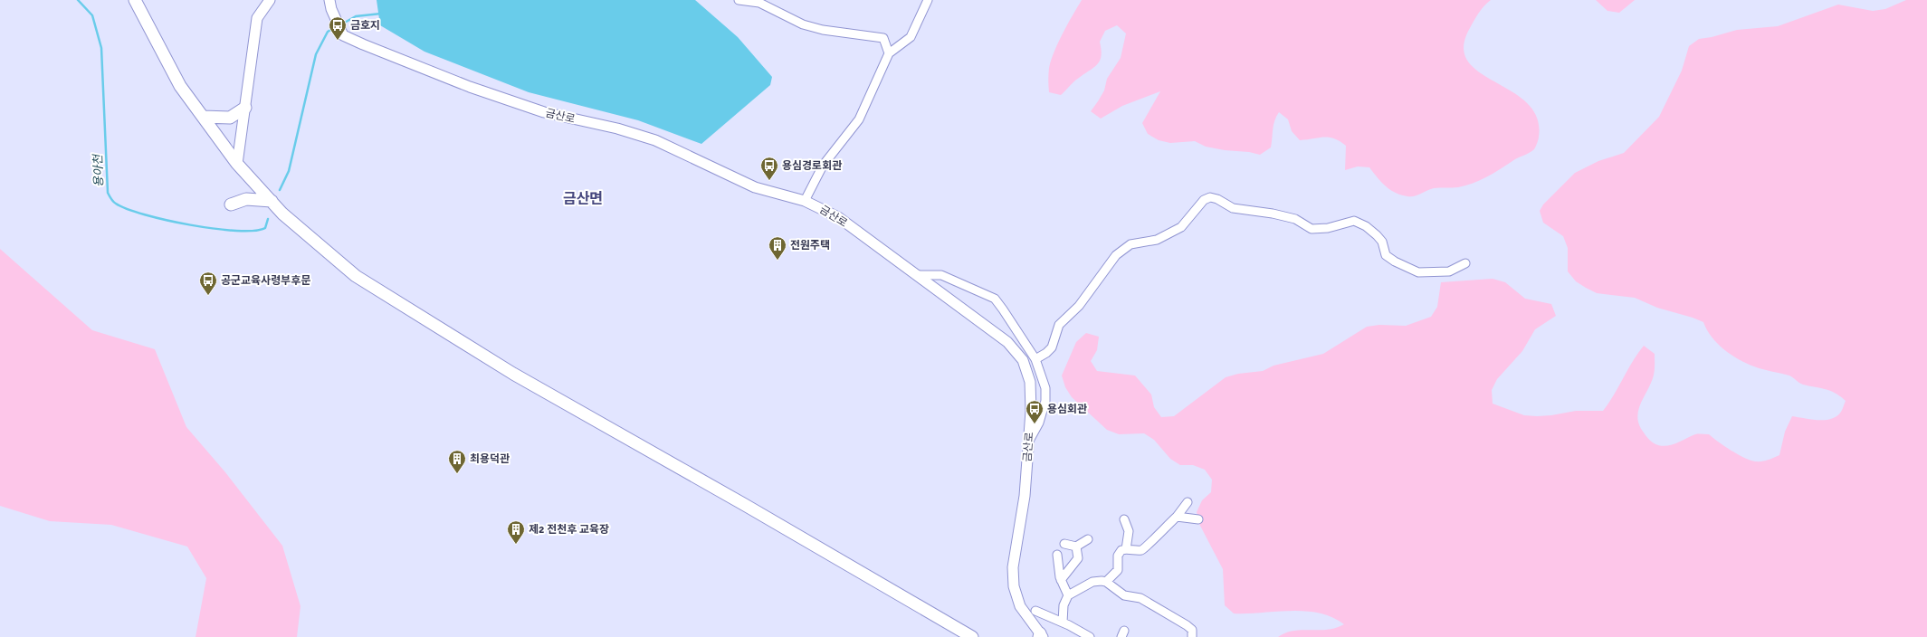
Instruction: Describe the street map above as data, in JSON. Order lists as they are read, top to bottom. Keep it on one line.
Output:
{"streets":{"street":["금산로"]},"districts":["금산면"],"water":["용아천"],"places":{"bus stop":["금호지","용심경로회관","공군교육사령부후문","용심회관"],"building":["전원주택","최용덕관","제2 전천후 교육장"]}}
